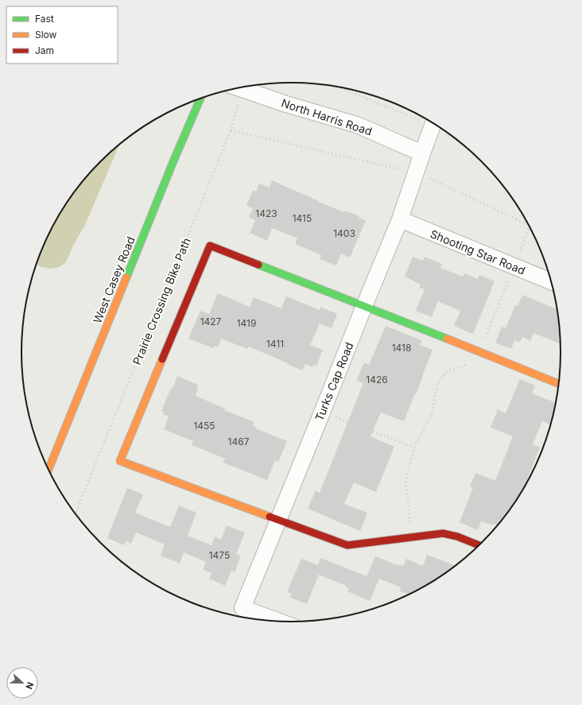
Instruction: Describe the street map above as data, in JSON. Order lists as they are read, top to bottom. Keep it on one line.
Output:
{"streets":{"street":["North Harris Road","Shooting Star Road","West Casey Road","Turks Cap Road"],"path":["Prairie Crossing Bike Path"]},"crossings":[["North Harris Road","Turks Cap Road"],["Shooting Star Road","Turks Cap Road"]],"house_numbers":["1423","1415","1403","1427","1419","1411","1418","1426","1455","1467","1475"],"legend":["Fast","Slow","Jam"],"north":"right"}
